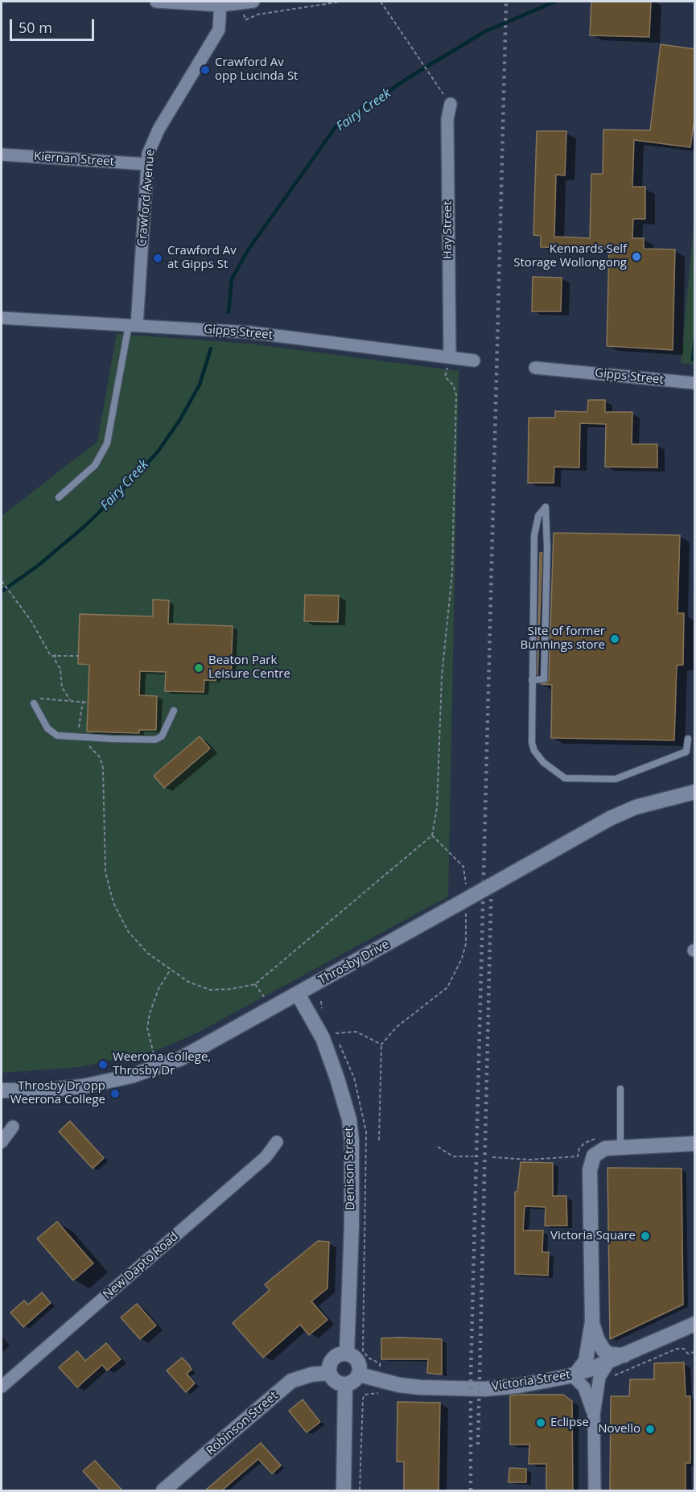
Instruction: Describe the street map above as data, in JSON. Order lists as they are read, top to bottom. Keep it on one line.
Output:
{"streets":{"main road":["Throsby Drive","Denison Street","Victoria Street","Robinson Street"],"street":["Kiernan Street","Crawford Avenue","Hay Street","Gipps Street","New Dapto Road"]},"crossings":[["Kiernan Street","Crawford Avenue"],["Crawford Avenue","Gipps Street"],["Hay Street","Gipps Street"],["Throsby Drive","Denison Street"],["Denison Street","Victoria Street"],["Denison Street","Robinson Street"],["Victoria Street","Robinson Street"]],"water":["Fairy Creek"],"places":["Crawford Av opp Lucinda St","Kennards Self Storage Wollongong","Crawford Av at Gipps St","Site of former Bunnings store","Beaton Park Leisure Centre","Weerona College, Throsby Dr","Throsby Dr opp Weerona College","Victoria Square","Eclipse","Novello"],"scale_bar":"50 m"}
